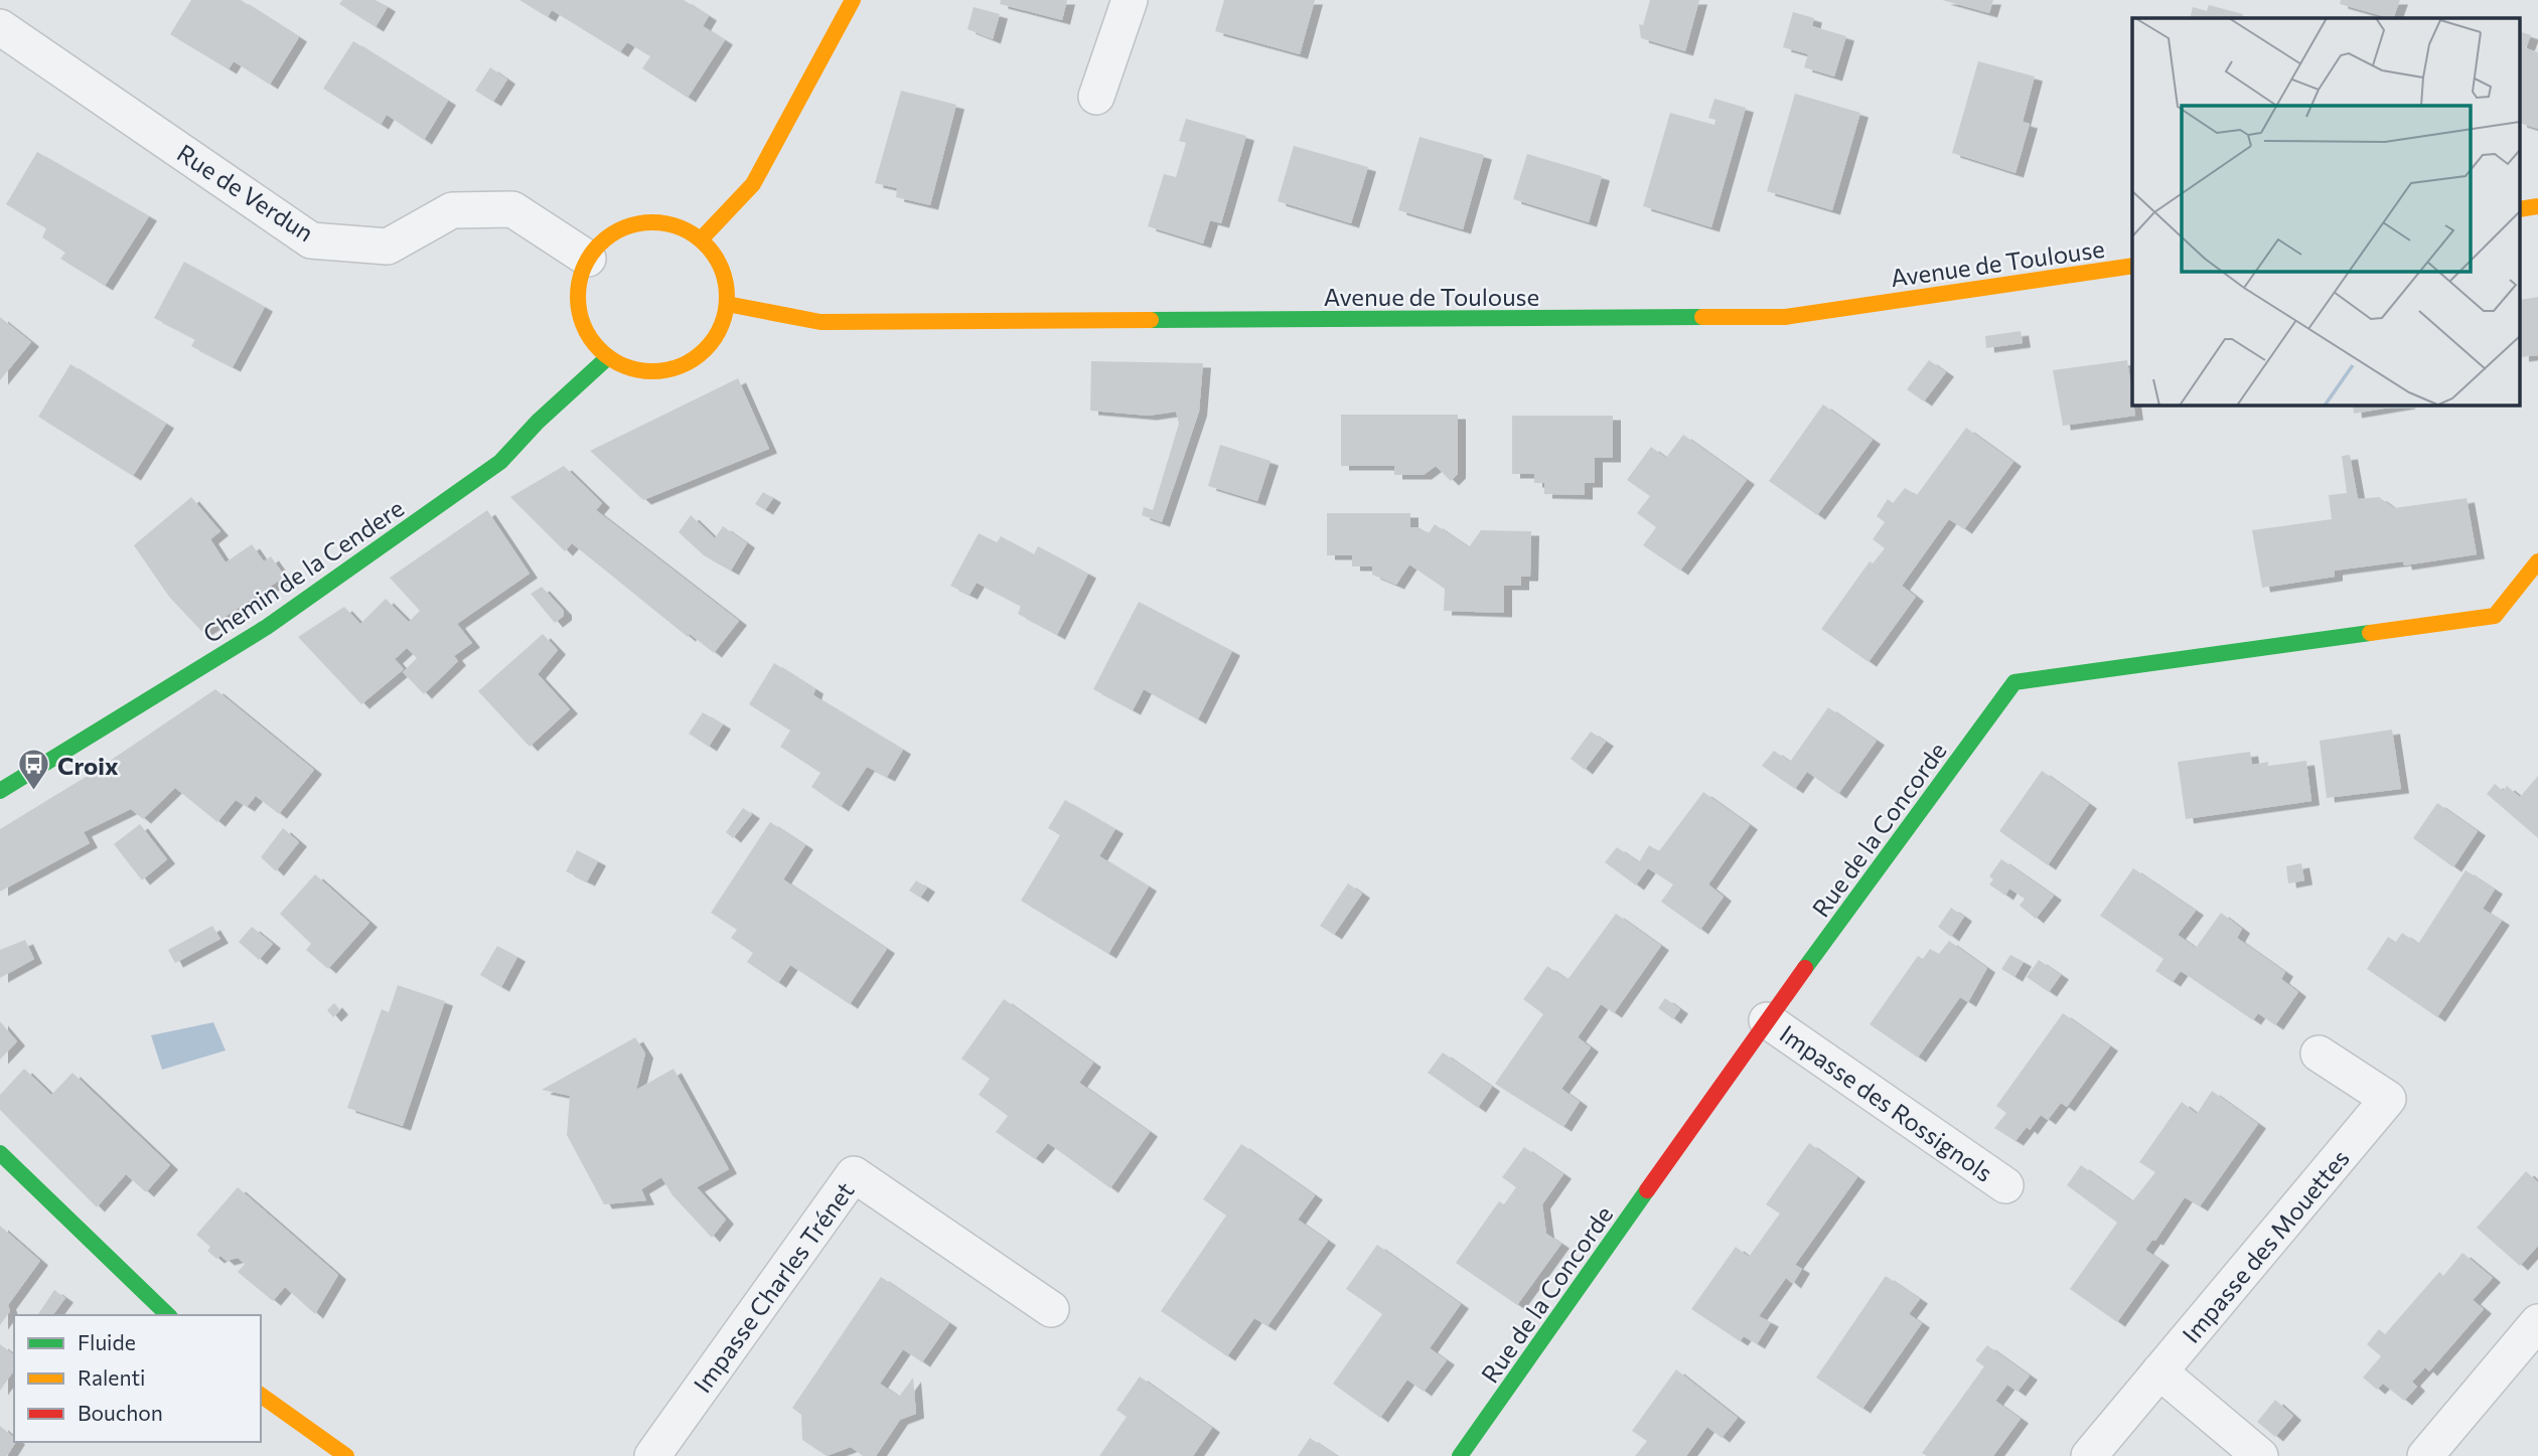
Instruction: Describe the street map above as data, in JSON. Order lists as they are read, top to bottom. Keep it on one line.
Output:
{"streets":{"street":["Rue de Verdun","Avenue de Toulouse","Chemin de la Cendere","Rue de la Concorde","Impasse des Rossignols","Impasse des Mouettes","Impasse Charles Trénet"]},"crossings":[["Rue de Verdun","Avenue de Toulouse"],["Rue de Verdun","Chemin de la Cendere"],["Avenue de Toulouse","Chemin de la Cendere"],["Rue de la Concorde","Impasse des Rossignols"]],"places":{"bus stop":["Croix"]},"legend":["Fluide","Ralenti","Bouchon"]}
